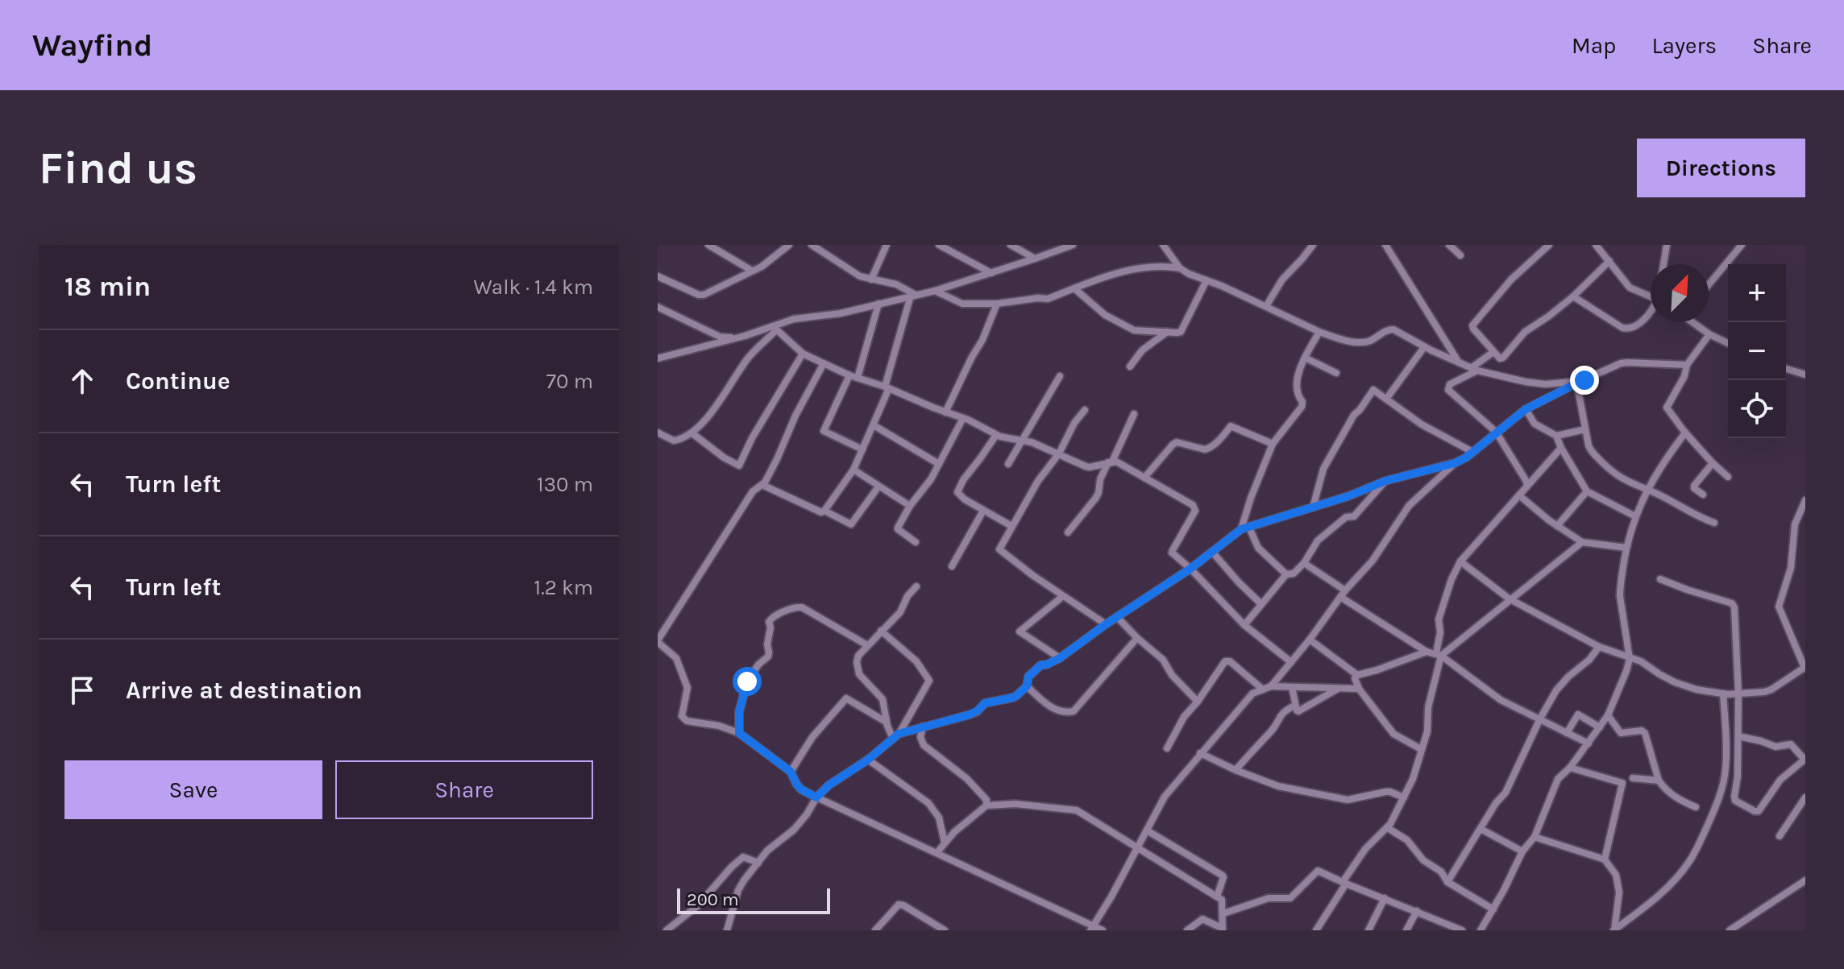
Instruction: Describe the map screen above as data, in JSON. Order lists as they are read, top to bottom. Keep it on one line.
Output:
{"scale_bar":"200 m","north":"top right","page":{"header":"Wayfind","nav":["Map","Layers","Share"],"buttons":["Directions",["Save","Share"]],"title":"Find us","heading":["18 min","Walk · 1.4 km"],"map_buttons":["+","−"],"list":[["Continue","70 m"],["Turn left","130 m"],["Turn left","1.2 km"],"Arrive at destination"],"scale":"200 m"}}
